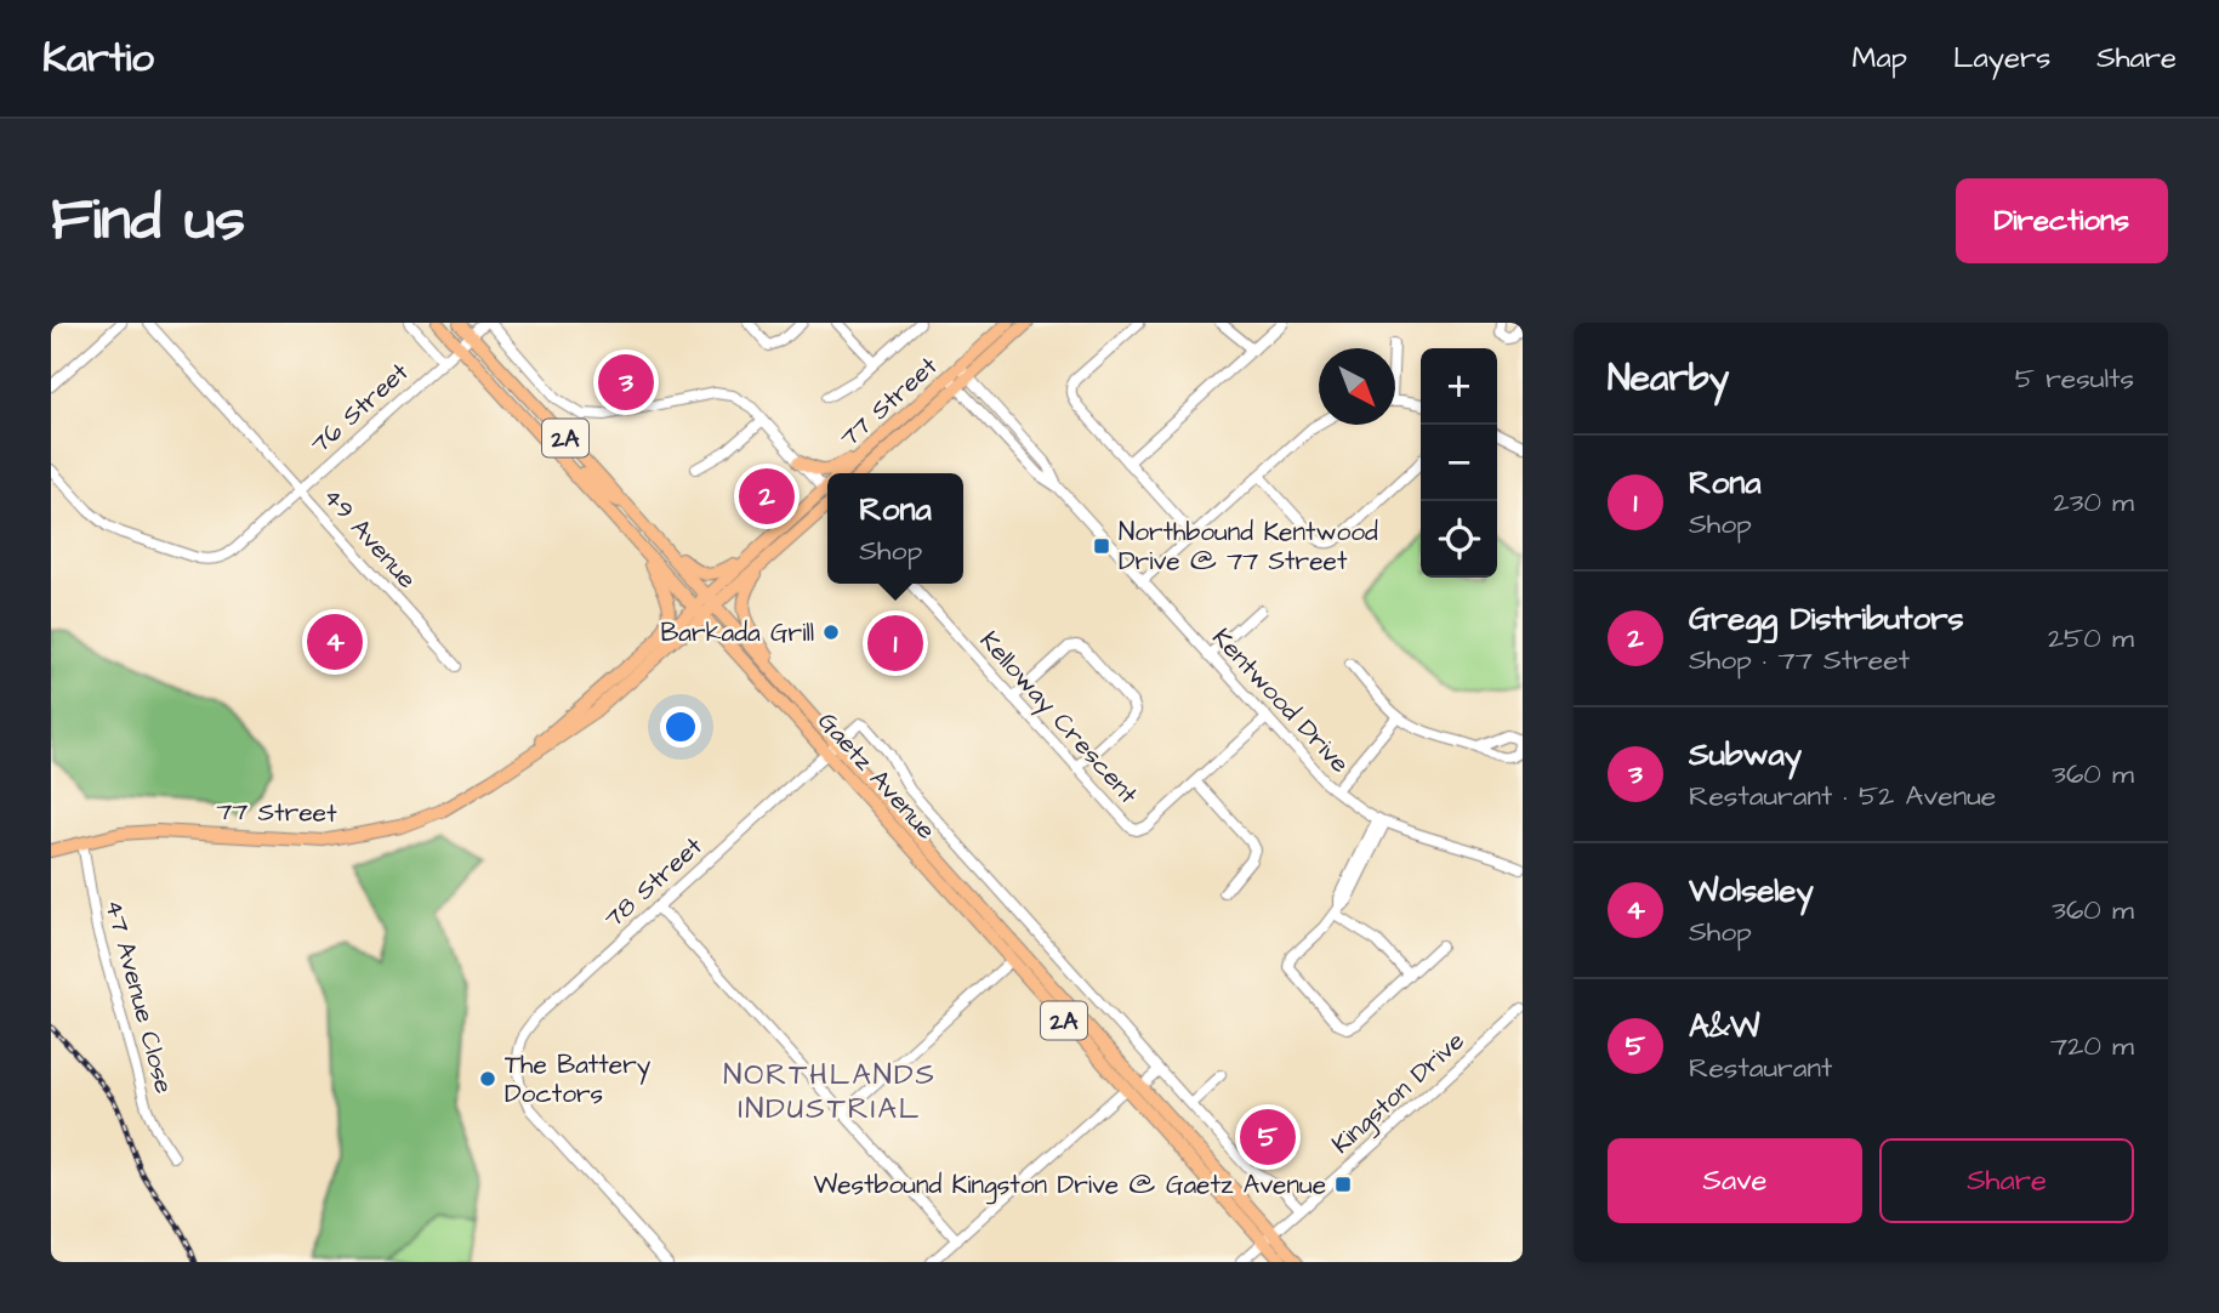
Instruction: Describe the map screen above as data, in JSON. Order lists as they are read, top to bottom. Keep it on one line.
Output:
{"streets":{"main road":["77 Street","2A","Gaetz Avenue"],"street":["76 Street","49 Avenue","Kentwood Drive","Kelloway Crescent","78 Street","47 Avenue Close","Kingston Drive"]},"crossings":[["77 Street","Kentwood Drive"],["77 Street","Gaetz Avenue"],["77 Street","47 Avenue Close"],["76 Street","49 Avenue"],["76 Street","Gaetz Avenue"],["Kentwood Drive","Kelloway Crescent"],["Gaetz Avenue","78 Street"],["Gaetz Avenue","Kingston Drive"]],"districts":["NORTHLANDS INDUSTRIAL"],"places":{"transit":["Northbound Kentwood Drive @ 77 Street","Westbound Kingston Drive @ Gaetz Avenue"],"other":["Barkada Grill","The Battery Doctors"]},"north":"bottom right","page":{"header":"Kartio","nav":["Map","Layers","Share"],"buttons":["Directions",["Save","Share"]],"title":"Find us","heading":["Nearby","5 results"],"map_buttons":["+","−"],"pins":["3","2","4","1","5"],"list":[{"mark":"1","name":"Rona","note":"Shop","value":"230 m"},{"mark":"2","name":"Gregg Distributors","note":"Shop · 77 Street","value":"250 m"},{"mark":"3","name":"Subway","note":"Restaurant · 52 Avenue","value":"360 m"},{"mark":"4","name":"Wolseley","note":"Shop","value":"360 m"},{"mark":"5","name":"A&W","note":"Restaurant","value":"720 m"}],"popup":["Rona","Shop"]}}
